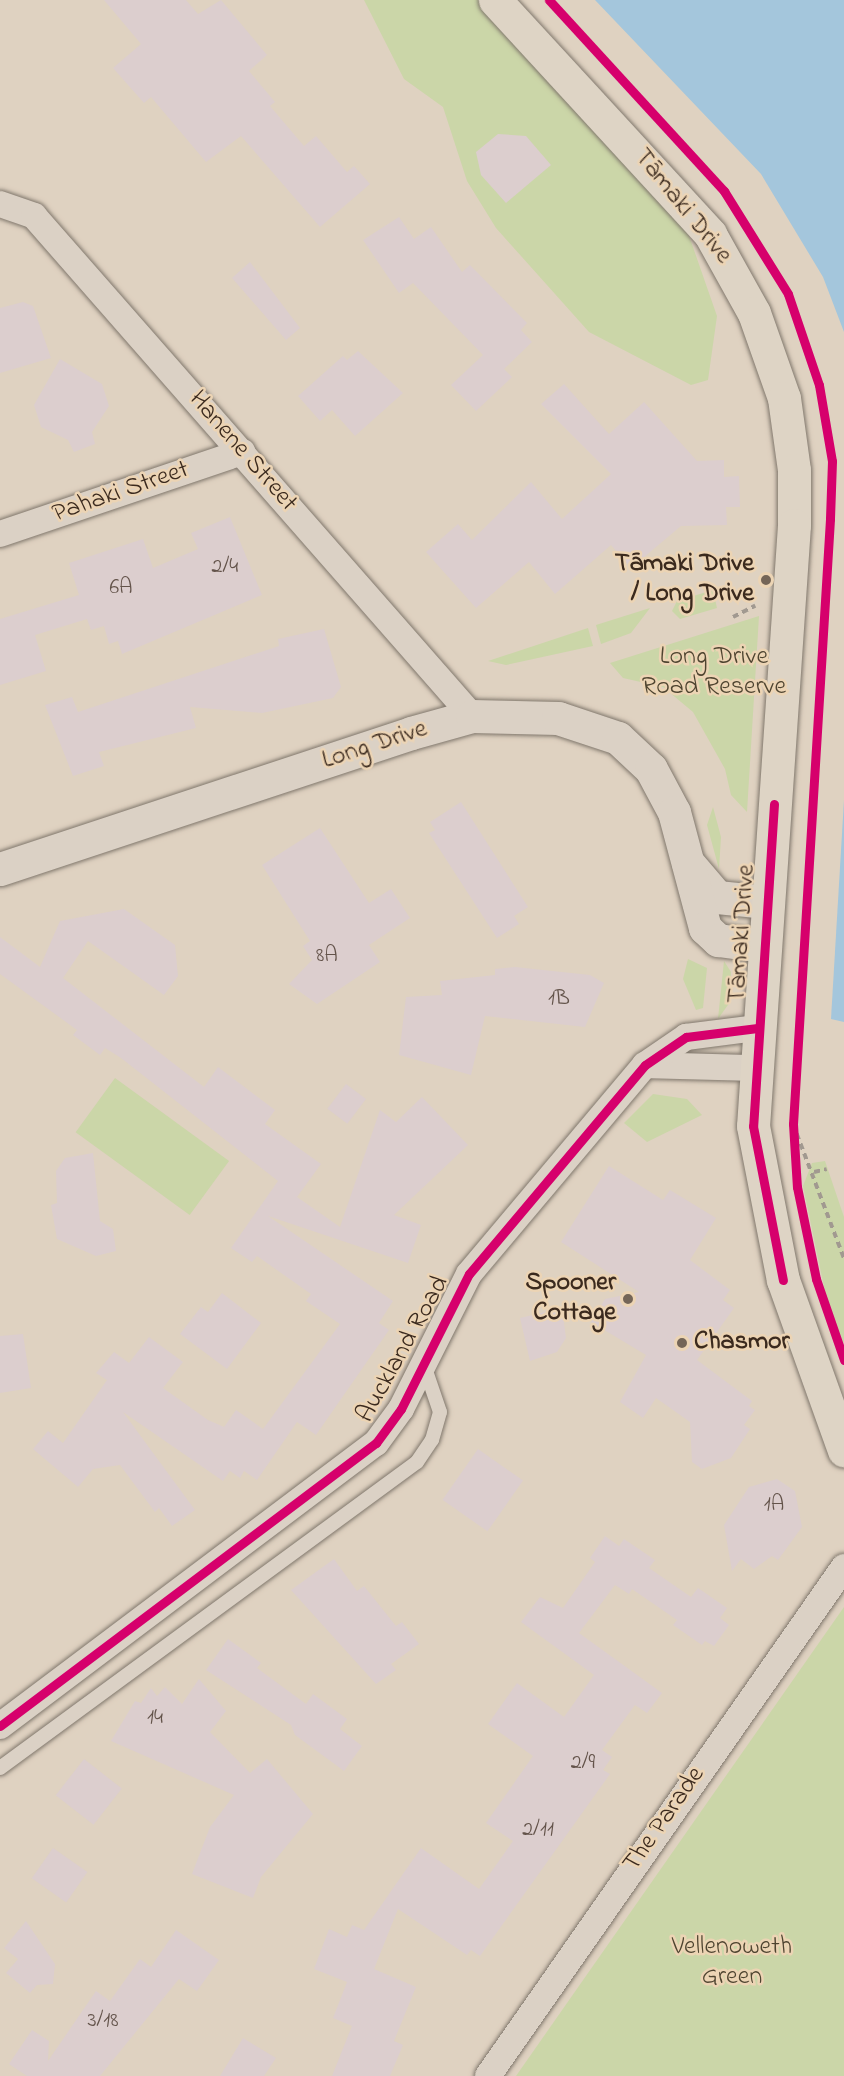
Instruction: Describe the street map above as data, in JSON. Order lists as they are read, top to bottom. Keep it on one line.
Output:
{"streets":{"main road":["Tāmaki Drive"],"street":["Hanene Street","Pahaki Street","Long Drive","Auckland Road","The Parade"]},"crossings":[["Tāmaki Drive","Long Drive"],["Tāmaki Drive","Auckland Road"],["Hanene Street","Pahaki Street"],["Hanene Street","Long Drive"]],"parks":["Long Drive Road Reserve","Vellenoweth Green"],"places":["Tāmaki Drive / Long Drive","Spooner Cottage","Chasmor"],"house_numbers":["2/4","6A","8A","1B","1A","14","2/9","2/11","3/18"]}
